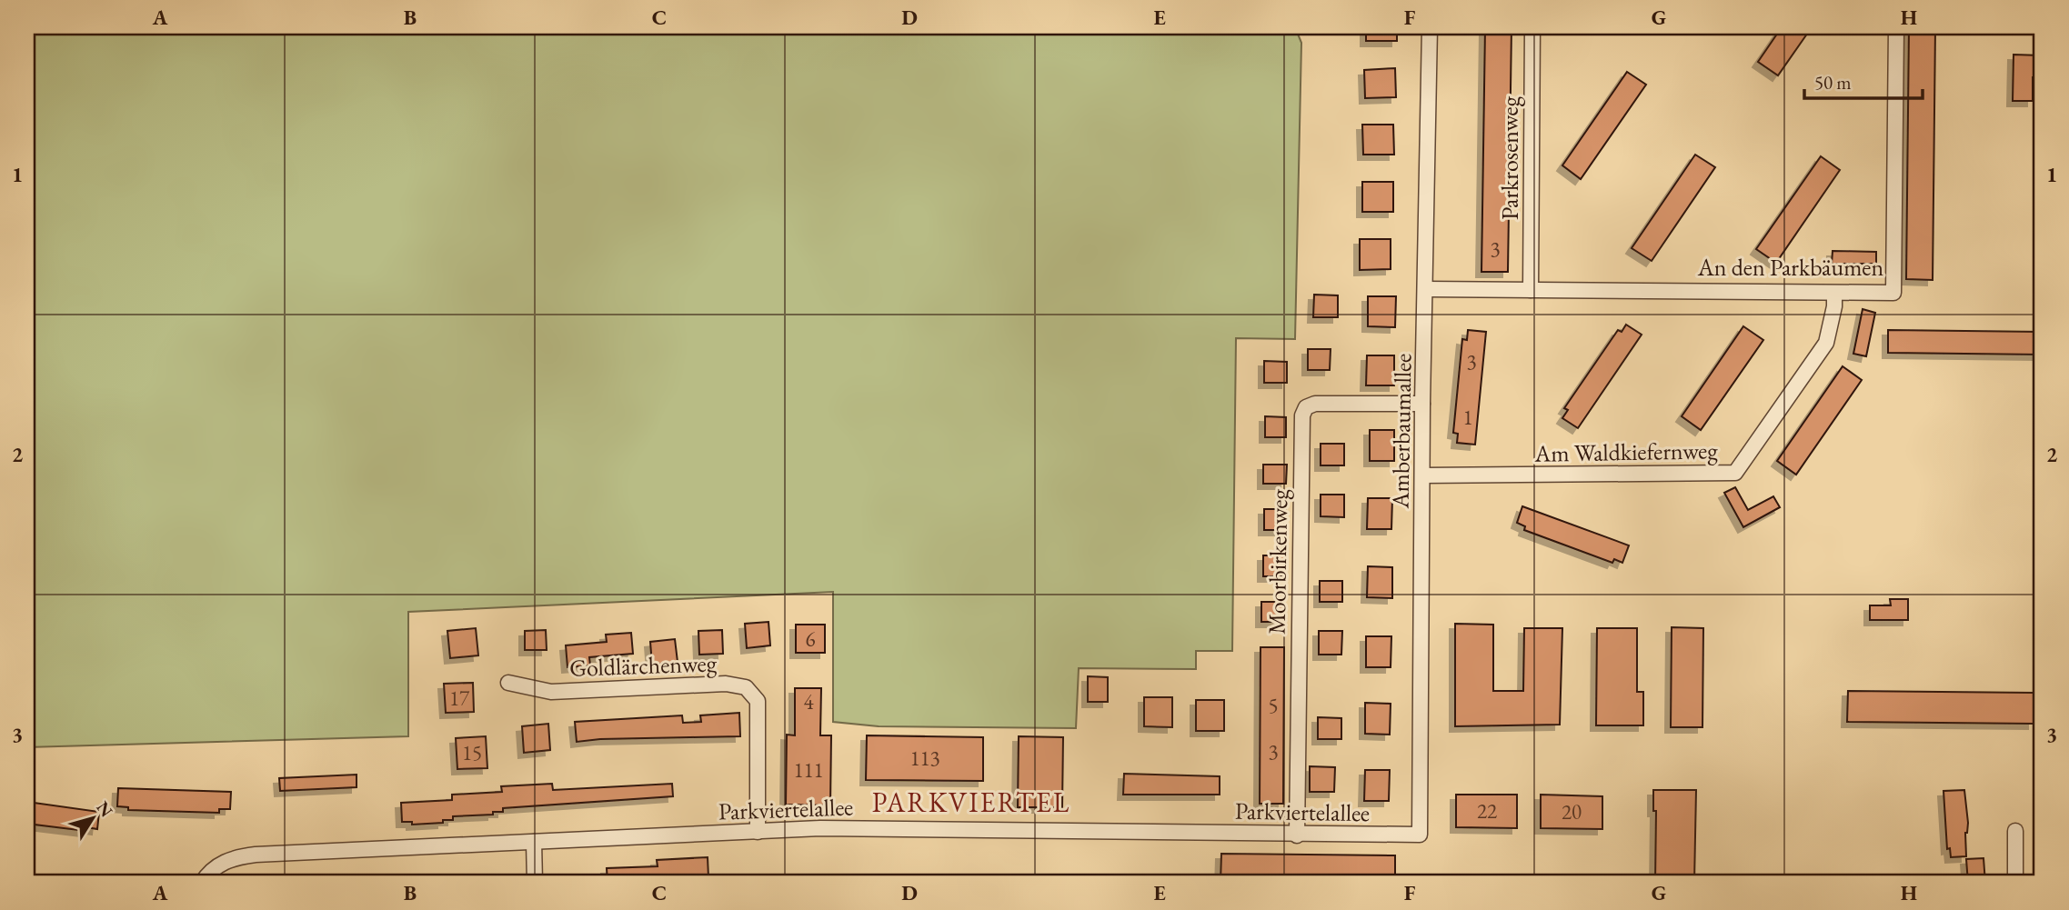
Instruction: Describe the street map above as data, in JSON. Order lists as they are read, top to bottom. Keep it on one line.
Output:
{"streets":{"street":["Parkrosenweg","An den Parkbäumen","Amberbaumallee","Am Waldkiefernweg","Moorbirkenweg","Goldlärchenweg","Parkviertelallee"]},"crossings":[["Parkrosenweg","An den Parkbäumen"],["An den Parkbäumen","Amberbaumallee"],["An den Parkbäumen","Am Waldkiefernweg"],["Amberbaumallee","Am Waldkiefernweg"],["Amberbaumallee","Moorbirkenweg"],["Amberbaumallee","Parkviertelallee"],["Moorbirkenweg","Parkviertelallee"],["Goldlärchenweg","Parkviertelallee"]],"districts":["PARKVIERTEL"],"house_numbers":["3","3","1","6","17","4","5","3","15","113","111","22","20"],"scale_bar":"50 m","north":"top right","grid":{"columns":["A","B","C","D","E","F","G","H"],"rows":["1","2","3"]}}
